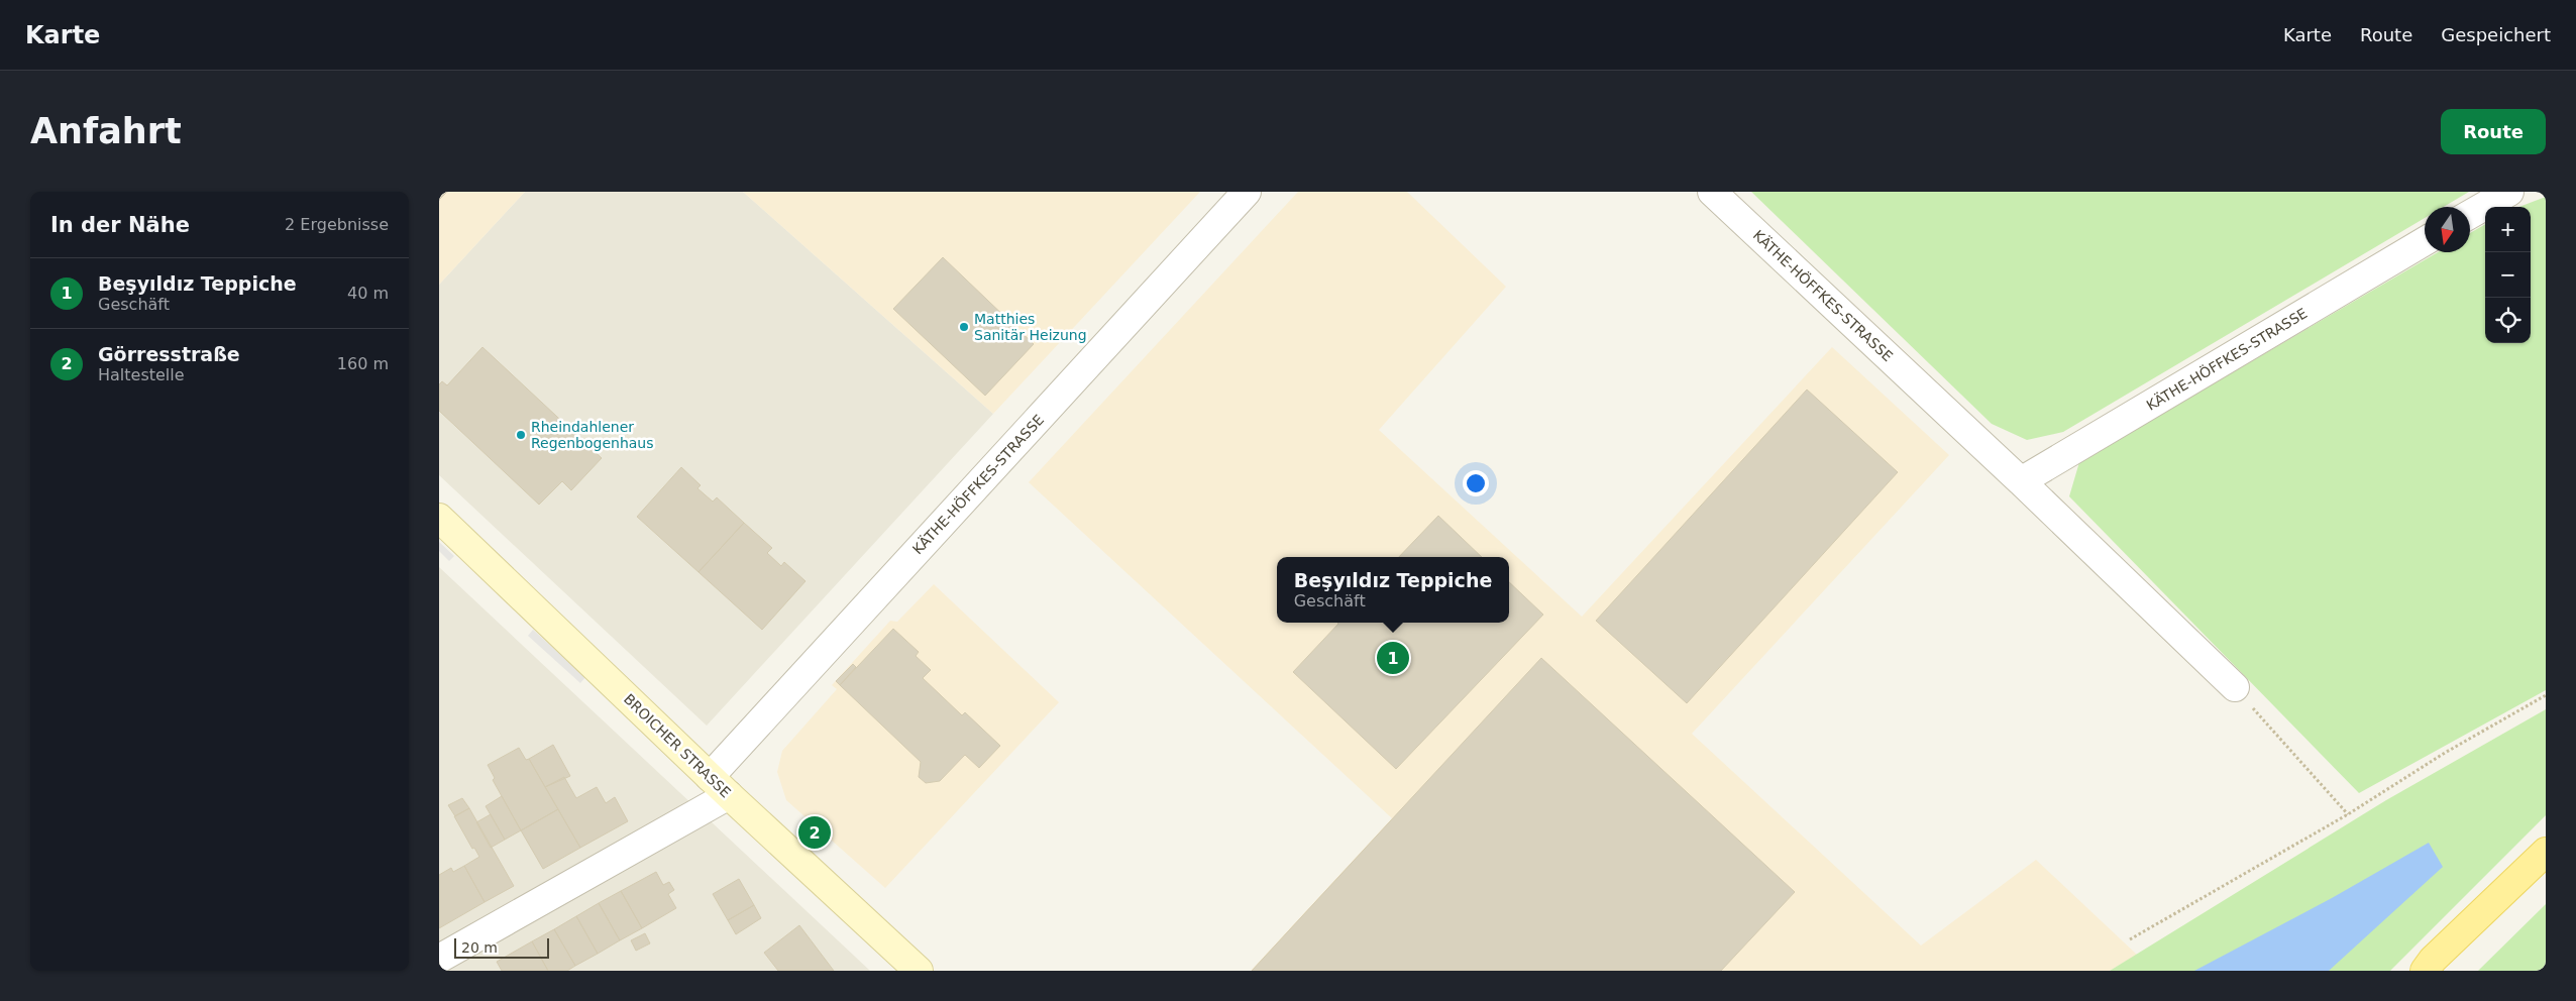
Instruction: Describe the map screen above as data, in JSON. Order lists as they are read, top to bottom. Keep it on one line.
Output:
{"streets":{"street":["KÄTHE-HÖFFKES-STRASSE","BROICHER STRASSE"]},"crossings":[["KÄTHE-HÖFFKES-STRASSE","BROICHER STRASSE"]],"places":["Matthies Sanitär Heizung","Rheindahlener Regenbogenhaus"],"scale_bar":"20 m","north":"bottom","page":{"header":"Karte","nav":["Karte","Route","Gespeichert"],"buttons":"Route","title":"Anfahrt","heading":["In der Nähe","2 Ergebnisse"],"map_buttons":["+","−"],"list":[{"mark":"1","name":"Beşyıldız Teppiche","note":"Geschäft","value":"40 m"},{"mark":"2","name":"Görresstraße","note":"Haltestelle","value":"160 m"}],"popup":["Beşyıldız Teppiche","Geschäft"],"pins":["1","2"],"scale":"20 m"}}
